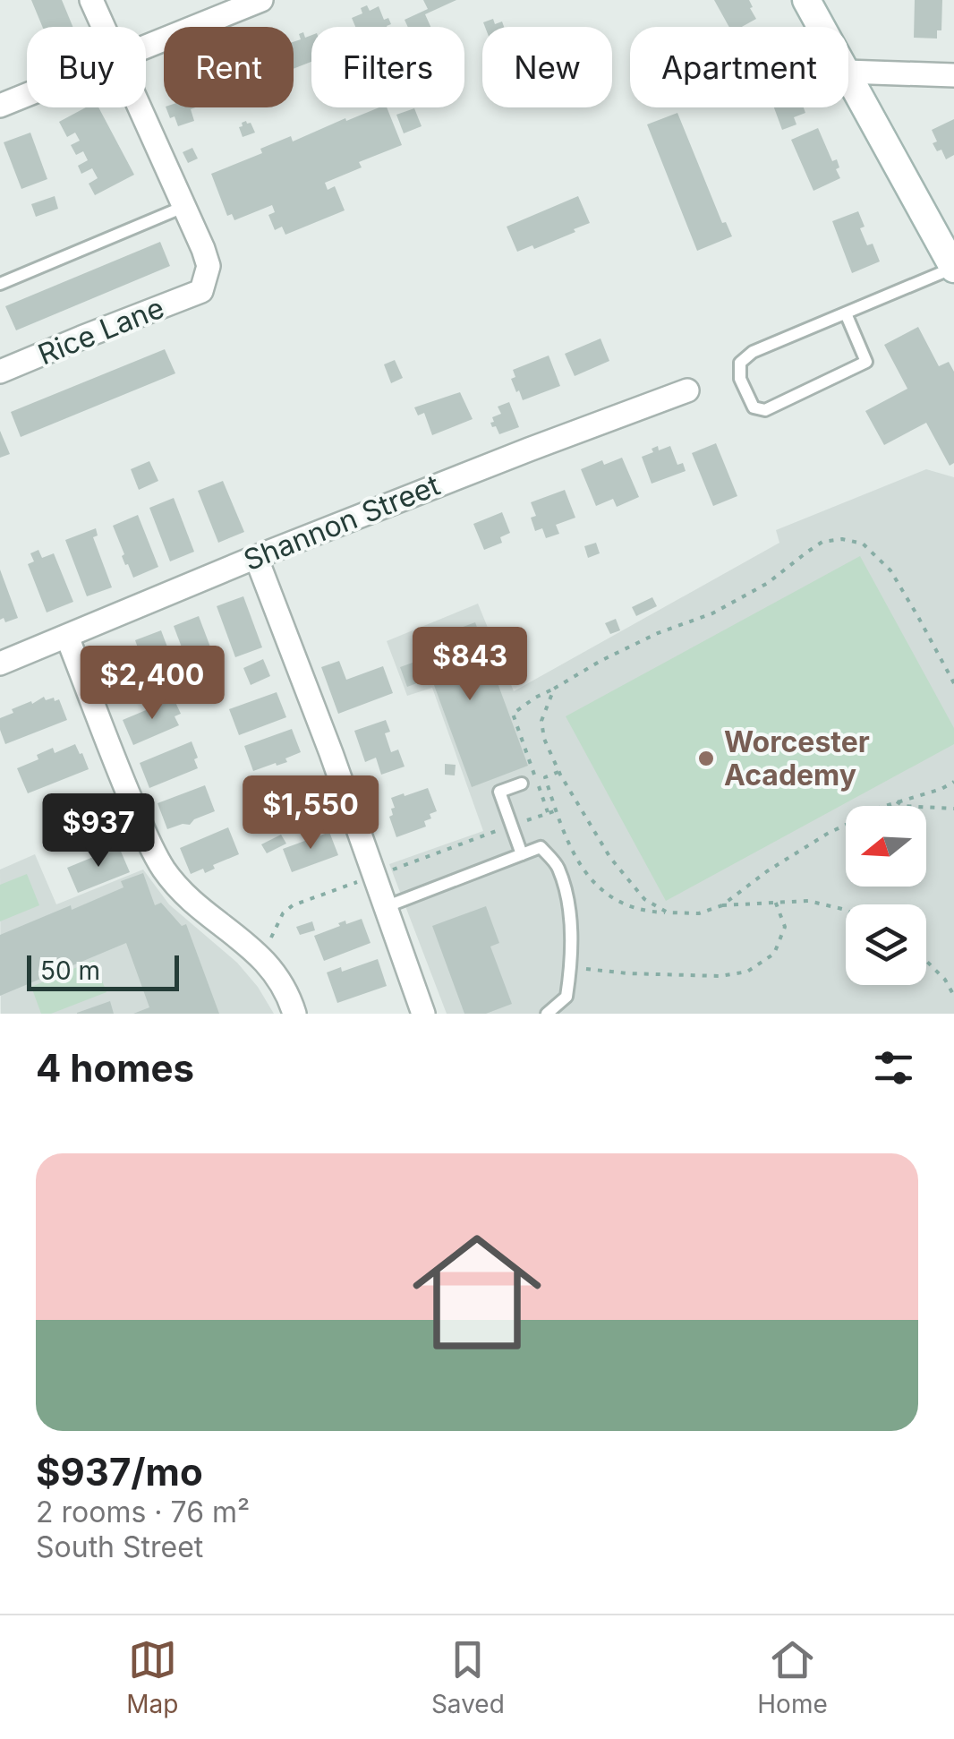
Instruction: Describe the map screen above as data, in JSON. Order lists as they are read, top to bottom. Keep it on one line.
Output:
{"streets":{"street":["Rice Lane","Shannon Street"]},"places":["Worcester Academy"],"scale_bar":"50 m","north":"left","page":{"chip":["Buy","Rent","Filters","New","Apartment"],"price":["$843","$2,400","$1,550","$937"],"scale":"50 m","heading":"4 homes","list":[{"name":"$937/mo","note":"2 rooms · 76 m² · South Street"}],"tabs":["Map","Saved","Home"]}}
